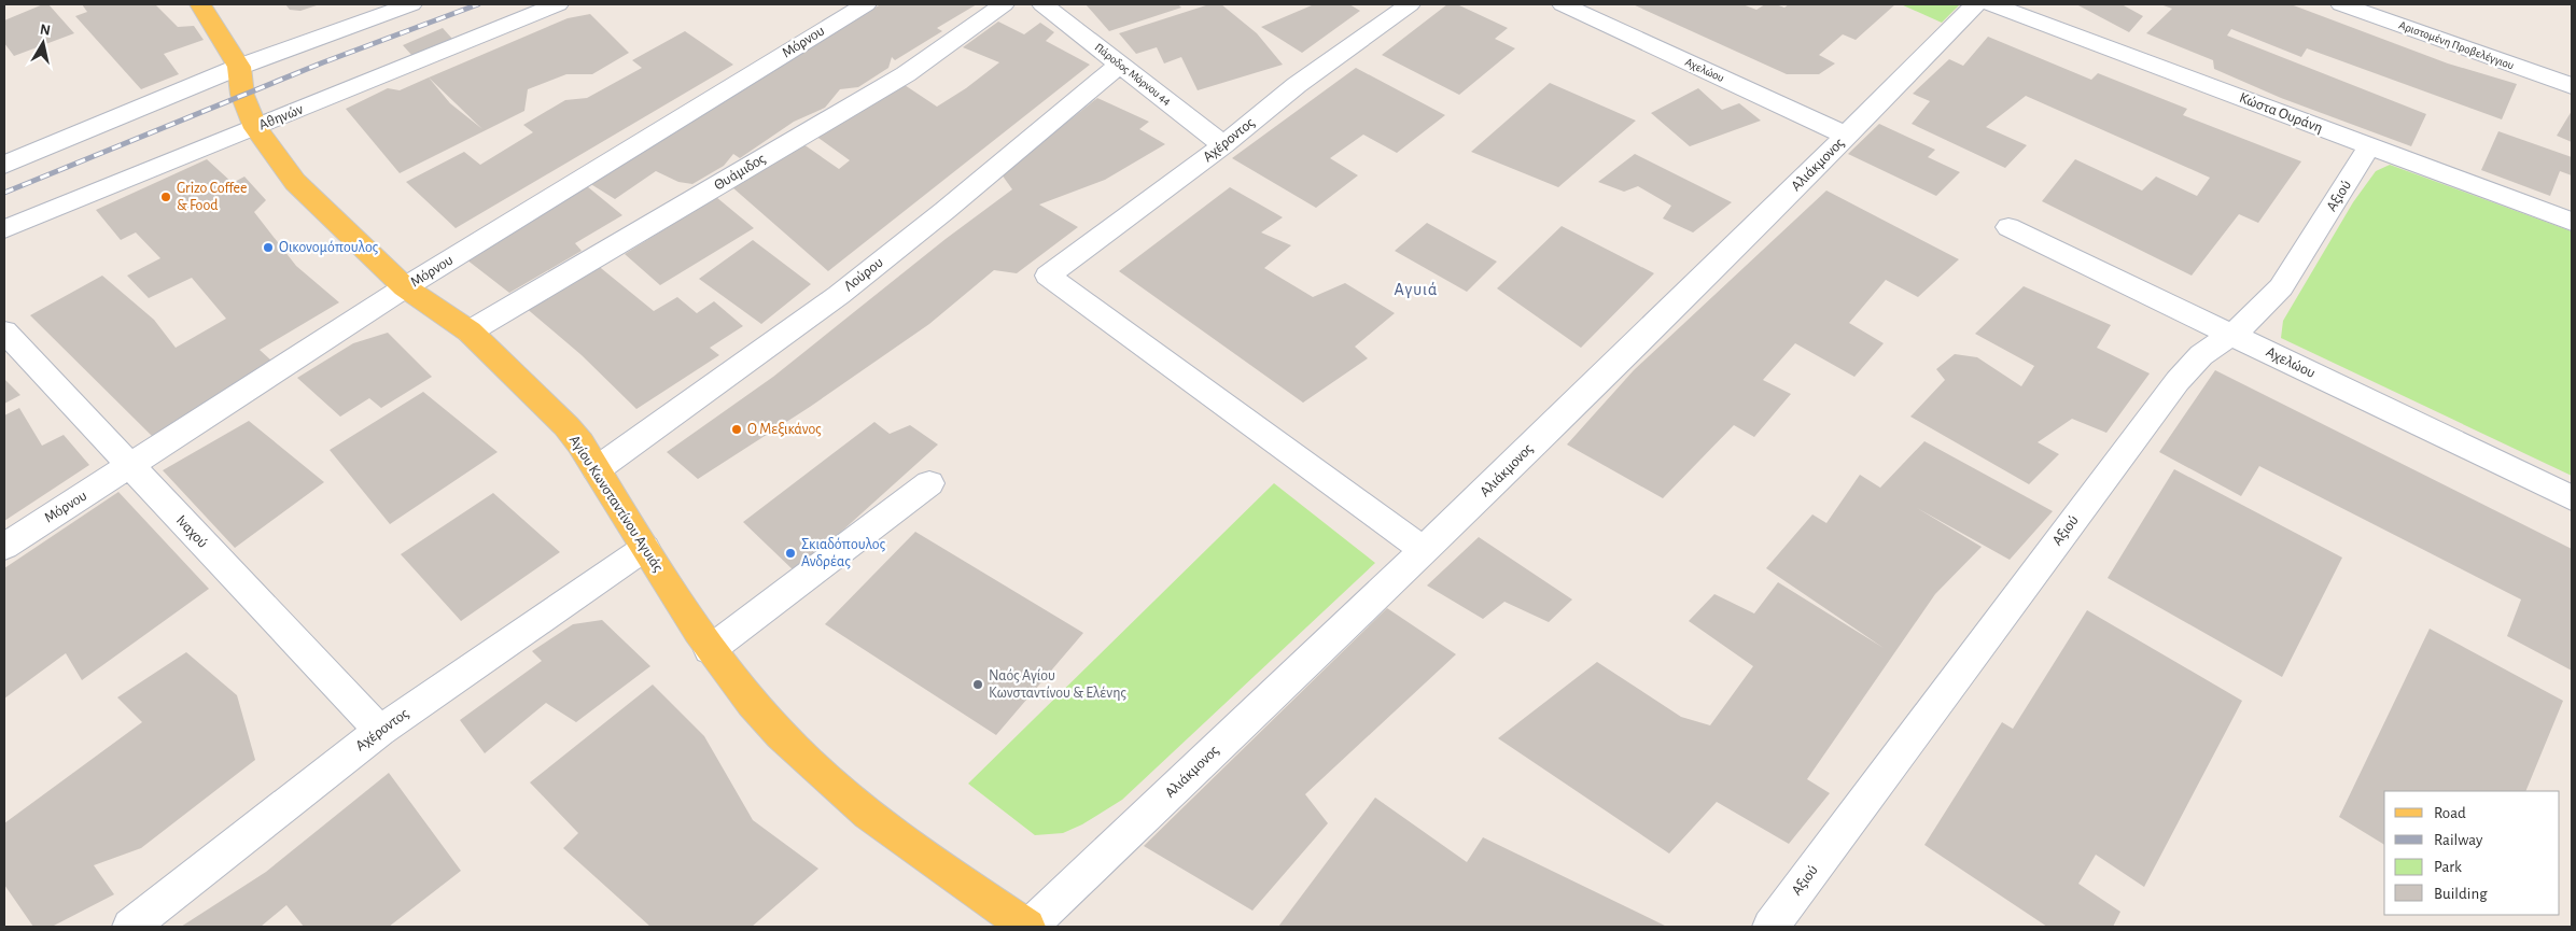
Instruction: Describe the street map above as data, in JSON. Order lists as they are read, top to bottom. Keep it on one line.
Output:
{"streets":{"main road":["Αγίου Κωνσταντίνου Αγυιάς"],"street":["Μόρνου","Αριστομένη Προβελέγγιου","Αχελώου","Πάροδος Μόρνου 44","Κώστα Ουράνη","Αθηνών","Αχέροντος","Αλιάκμονος","Θυάμιδος","Αξιού","Λούρου","Ιναχού"]},"crossings":[["Μόρνου","Αγίου Κωνσταντίνου Αγυιάς"],["Μόρνου","Ιναχού"],["Αχελώου","Αλιάκμονος"],["Αχελώου","Αξιού"],["Πάροδος Μόρνου 44","Αχέροντος"],["Πάροδος Μόρνου 44","Λούρου"],["Κώστα Ουράνη","Αξιού"],["Αθηνών","Αγίου Κωνσταντίνου Αγυιάς"],["Αχέροντος","Αλιάκμονος"],["Αχέροντος","Αγίου Κωνσταντίνου Αγυιάς"],["Αχέροντος","Ιναχού"],["Αλιάκμονος","Αγίου Κωνσταντίνου Αγυιάς"],["Θυάμιδος","Αγίου Κωνσταντίνου Αγυιάς"],["Λούρου","Αγίου Κωνσταντίνου Αγυιάς"]],"districts":["Αγυιά"],"places":["Grizo Coffee & Food","Οικονομόπουλος","Ο Μεξικάνος","Σκιαδόπουλος Ανδρέας","Ναός Αγίου Κωνσταντίνου & Ελένης"],"legend":["Road","Railway","Park","Building"],"north":"top"}
